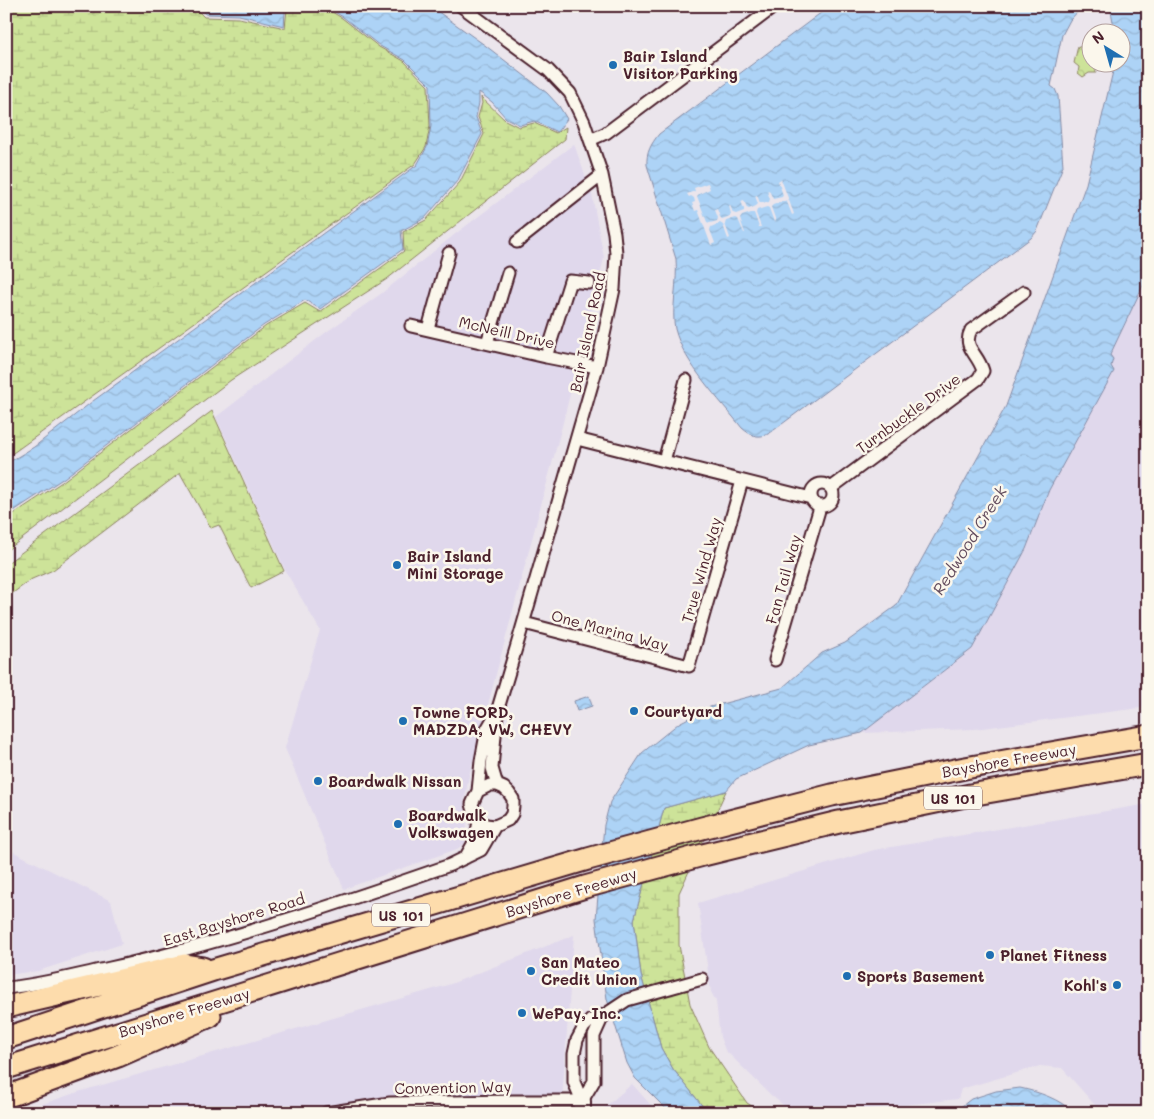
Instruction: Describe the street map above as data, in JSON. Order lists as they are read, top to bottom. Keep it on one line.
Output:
{"streets":{"highway":["Bayshore Freeway","US 101"],"street":["McNeill Drive","Bair Island Road","Turnbuckle Drive","True Wind Way","Fan Tail Way","One Marina Way","East Bayshore Road","Convention Way"]},"crossings":[["McNeill Drive","Bair Island Road"],["Bair Island Road","One Marina Way"],["Bair Island Road","East Bayshore Road"],["Turnbuckle Drive","Fan Tail Way"],["True Wind Way","One Marina Way"]],"water":["Redwood Creek"],"places":["Bair Island Visitor Parking","Bair Island Mini Storage","Courtyard","Towne FORD, MADZDA, VW, CHEVY","Boardwalk Nissan","Boardwalk Volkswagen","Planet Fitness","San Mateo Credit Union","Sports Basement","Kohl's","WePay, Inc."],"north":"top left"}
